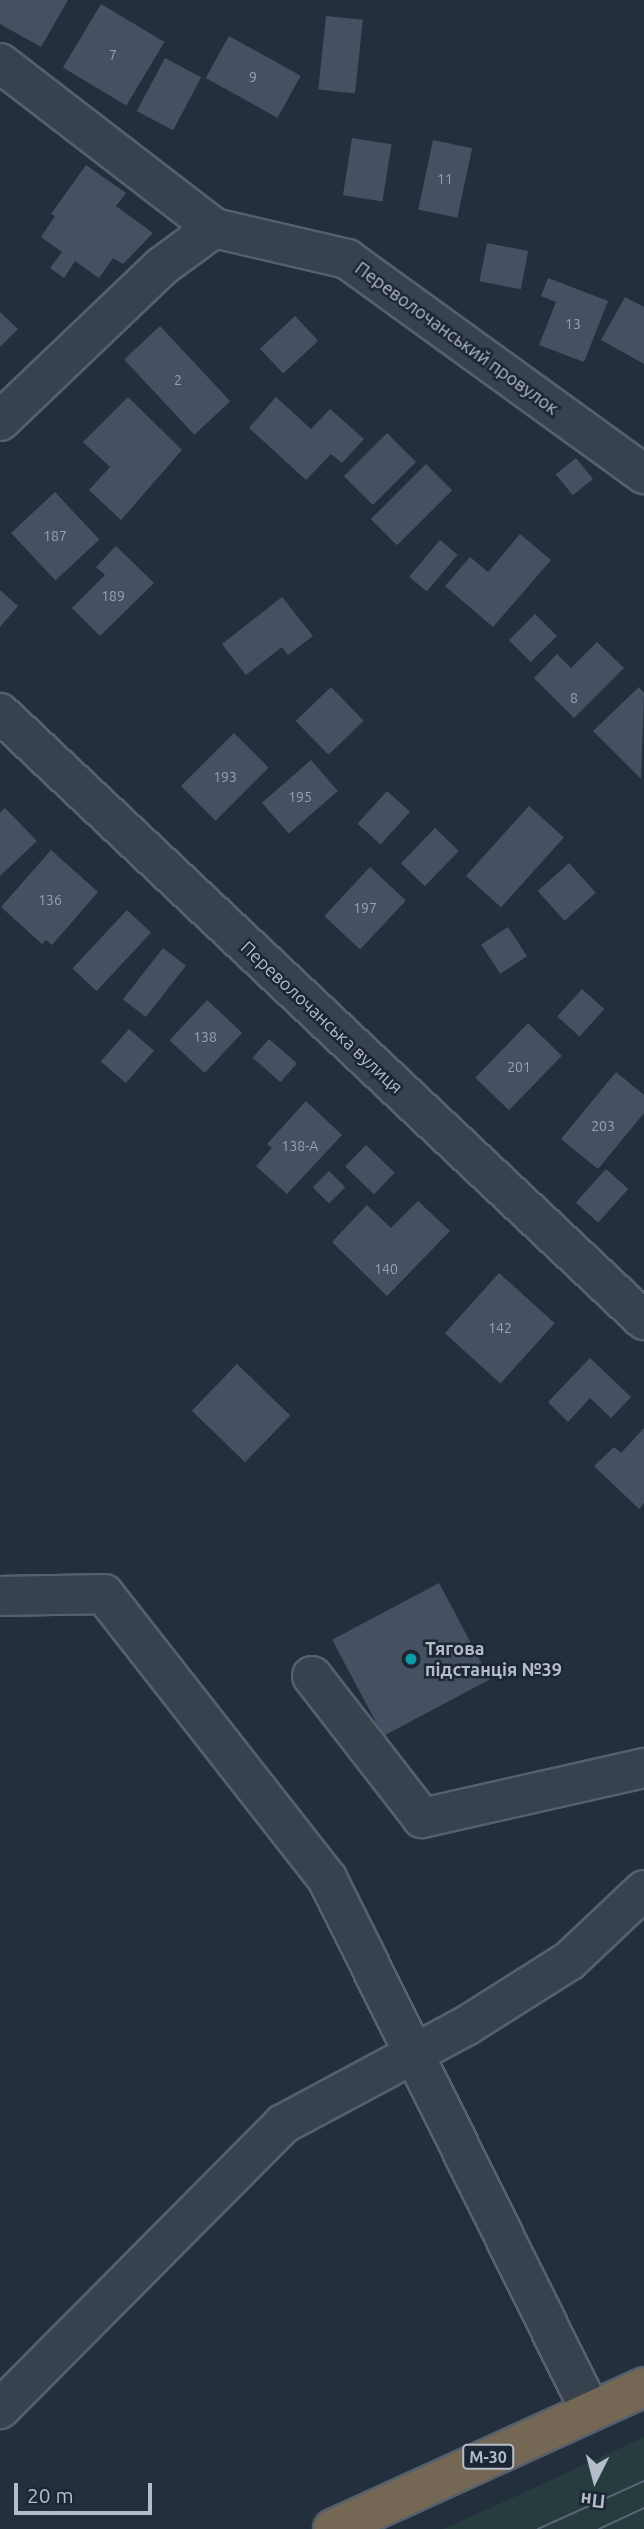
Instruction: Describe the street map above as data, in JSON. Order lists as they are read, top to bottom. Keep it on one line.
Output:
{"streets":{"highway":["М-30"],"street":["Переволочанський провулок","Переволочанська вулиця"]},"places":["Тягова пiдстанцiя №39"],"house_numbers":["7","9","11","13","2","187","189","8","193","195","136","197","138","201","203","138-А","140","142"],"scale_bar":"20 m","north":"bottom"}
